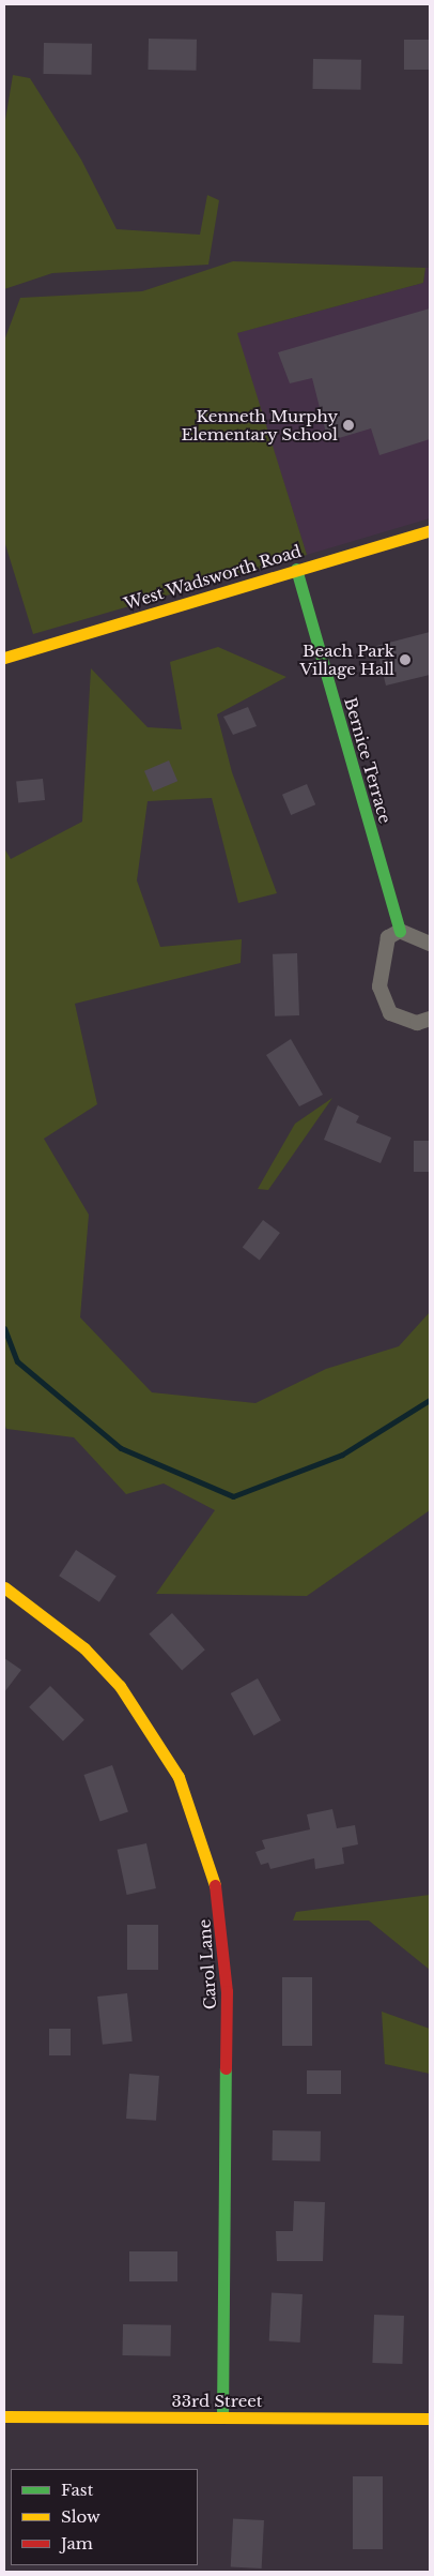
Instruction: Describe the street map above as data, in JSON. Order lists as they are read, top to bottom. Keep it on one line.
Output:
{"streets":{"street":["West Wadsworth Road","Bernice Terrace","Carol Lane","33rd Street"]},"crossings":[["West Wadsworth Road","Bernice Terrace"],["Carol Lane","33rd Street"]],"places":["Kenneth Murphy Elementary School","Beach Park Village Hall"],"legend":["Fast","Slow","Jam"]}
